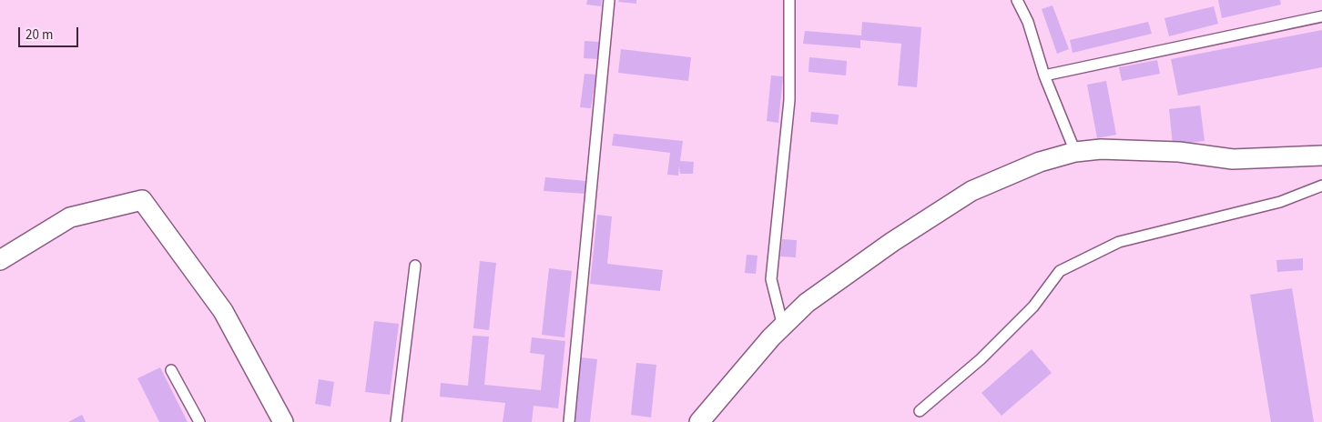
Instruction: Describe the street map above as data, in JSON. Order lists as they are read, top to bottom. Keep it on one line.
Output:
{"scale_bar":"20 m"}
